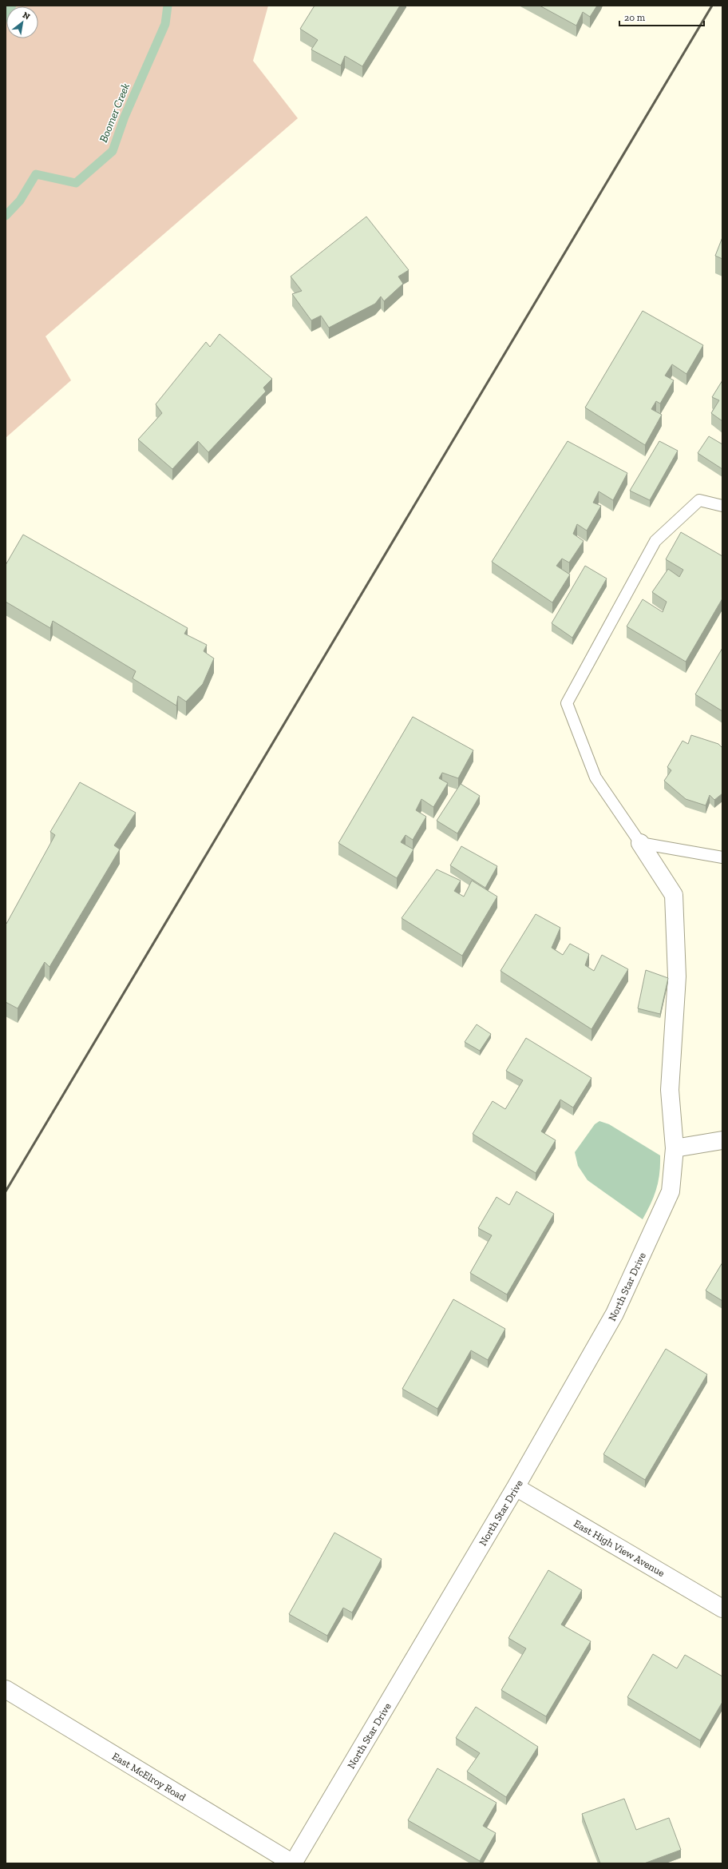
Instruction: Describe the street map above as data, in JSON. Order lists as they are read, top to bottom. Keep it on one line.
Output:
{"streets":{"street":["North Star Drive","East High View Avenue","East McElroy Road"]},"crossings":[["North Star Drive","East High View Avenue"],["North Star Drive","East McElroy Road"]],"water":["Boomer Creek"],"scale_bar":"20 m","north":"top right"}
